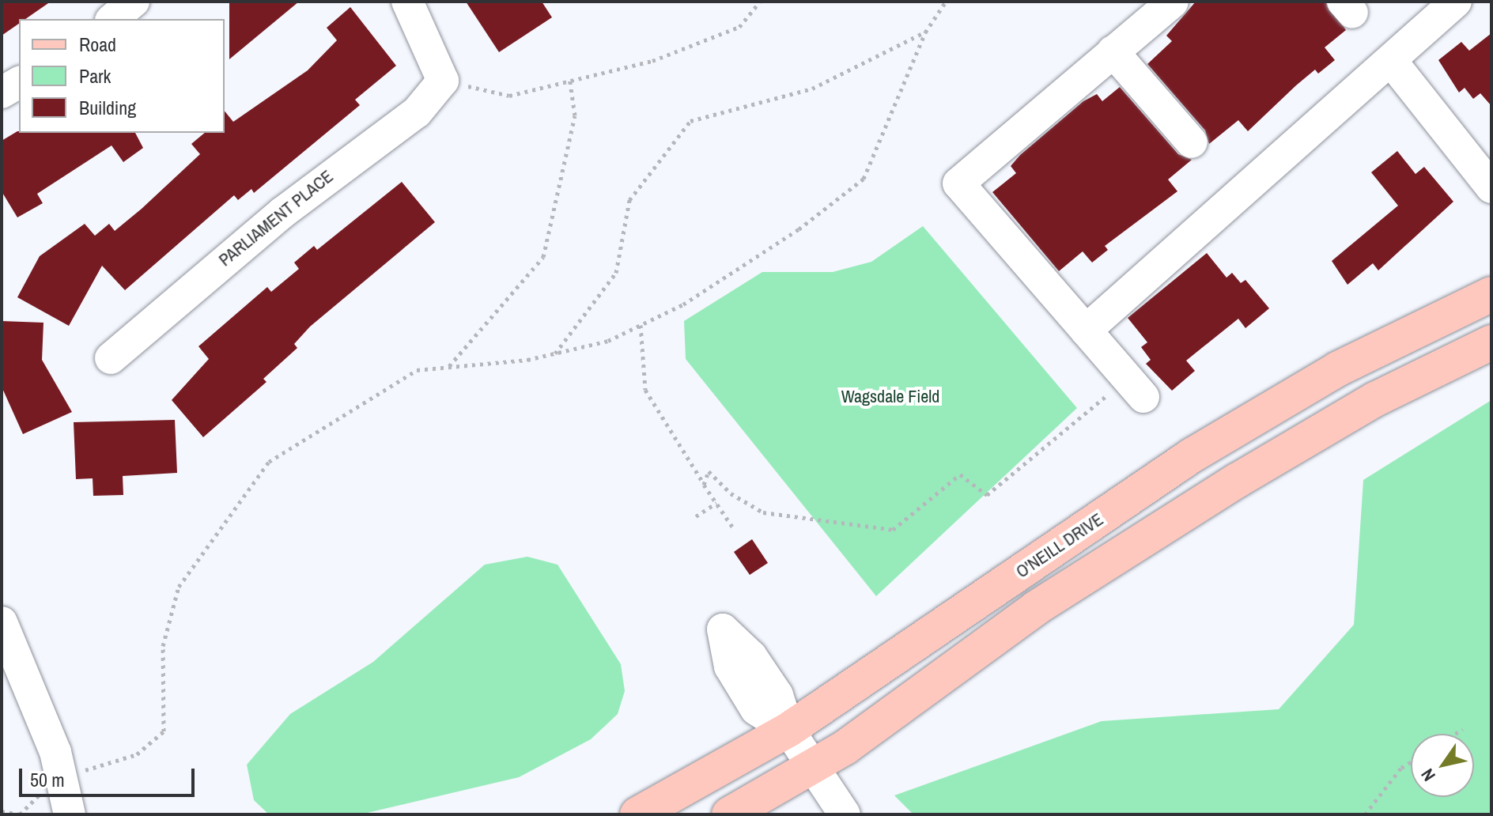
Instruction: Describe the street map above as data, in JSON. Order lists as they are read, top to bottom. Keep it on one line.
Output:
{"streets":{"main road":["O'NEILL DRIVE"],"street":["PARLIAMENT PLACE"]},"parks":["Wagsdale Field"],"legend":["Road","Park","Building"],"scale_bar":"50 m","north":"bottom left"}
